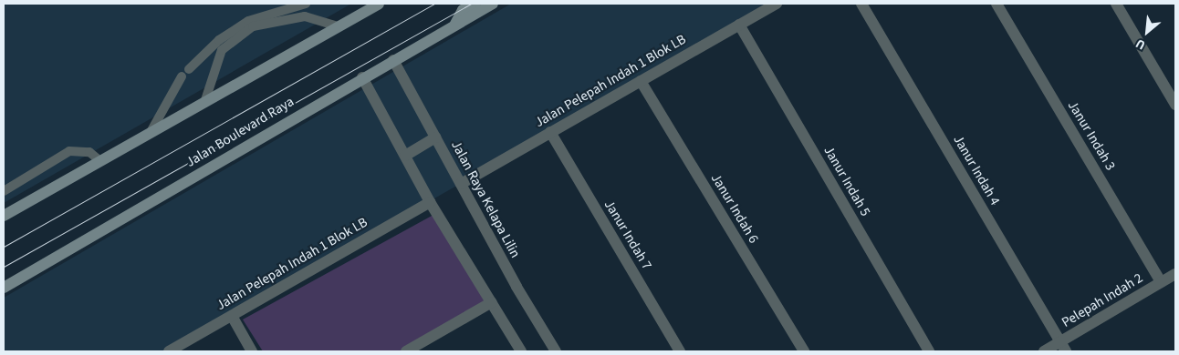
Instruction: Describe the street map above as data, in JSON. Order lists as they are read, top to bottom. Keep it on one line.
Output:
{"streets":{"main road":["Jalan Boulevard Raya"],"street":["Jalan Pelepah Indah 1 Blok LB","Janur Indah 3","Janur Indah 4","Janur Indah 5","Jalan Raya Kelapa Lilin","Janur Indah 6","Janur Indah 7","Pelepah Indah 2"]},"crossings":[["Jalan Pelepah Indah 1 Blok LB","Janur Indah 5"],["Jalan Pelepah Indah 1 Blok LB","Jalan Raya Kelapa Lilin"],["Jalan Pelepah Indah 1 Blok LB","Janur Indah 6"],["Jalan Pelepah Indah 1 Blok LB","Janur Indah 7"],["Jalan Boulevard Raya","Jalan Raya Kelapa Lilin"],["Janur Indah 3","Pelepah Indah 2"],["Janur Indah 4","Pelepah Indah 2"]],"north":"bottom left"}
